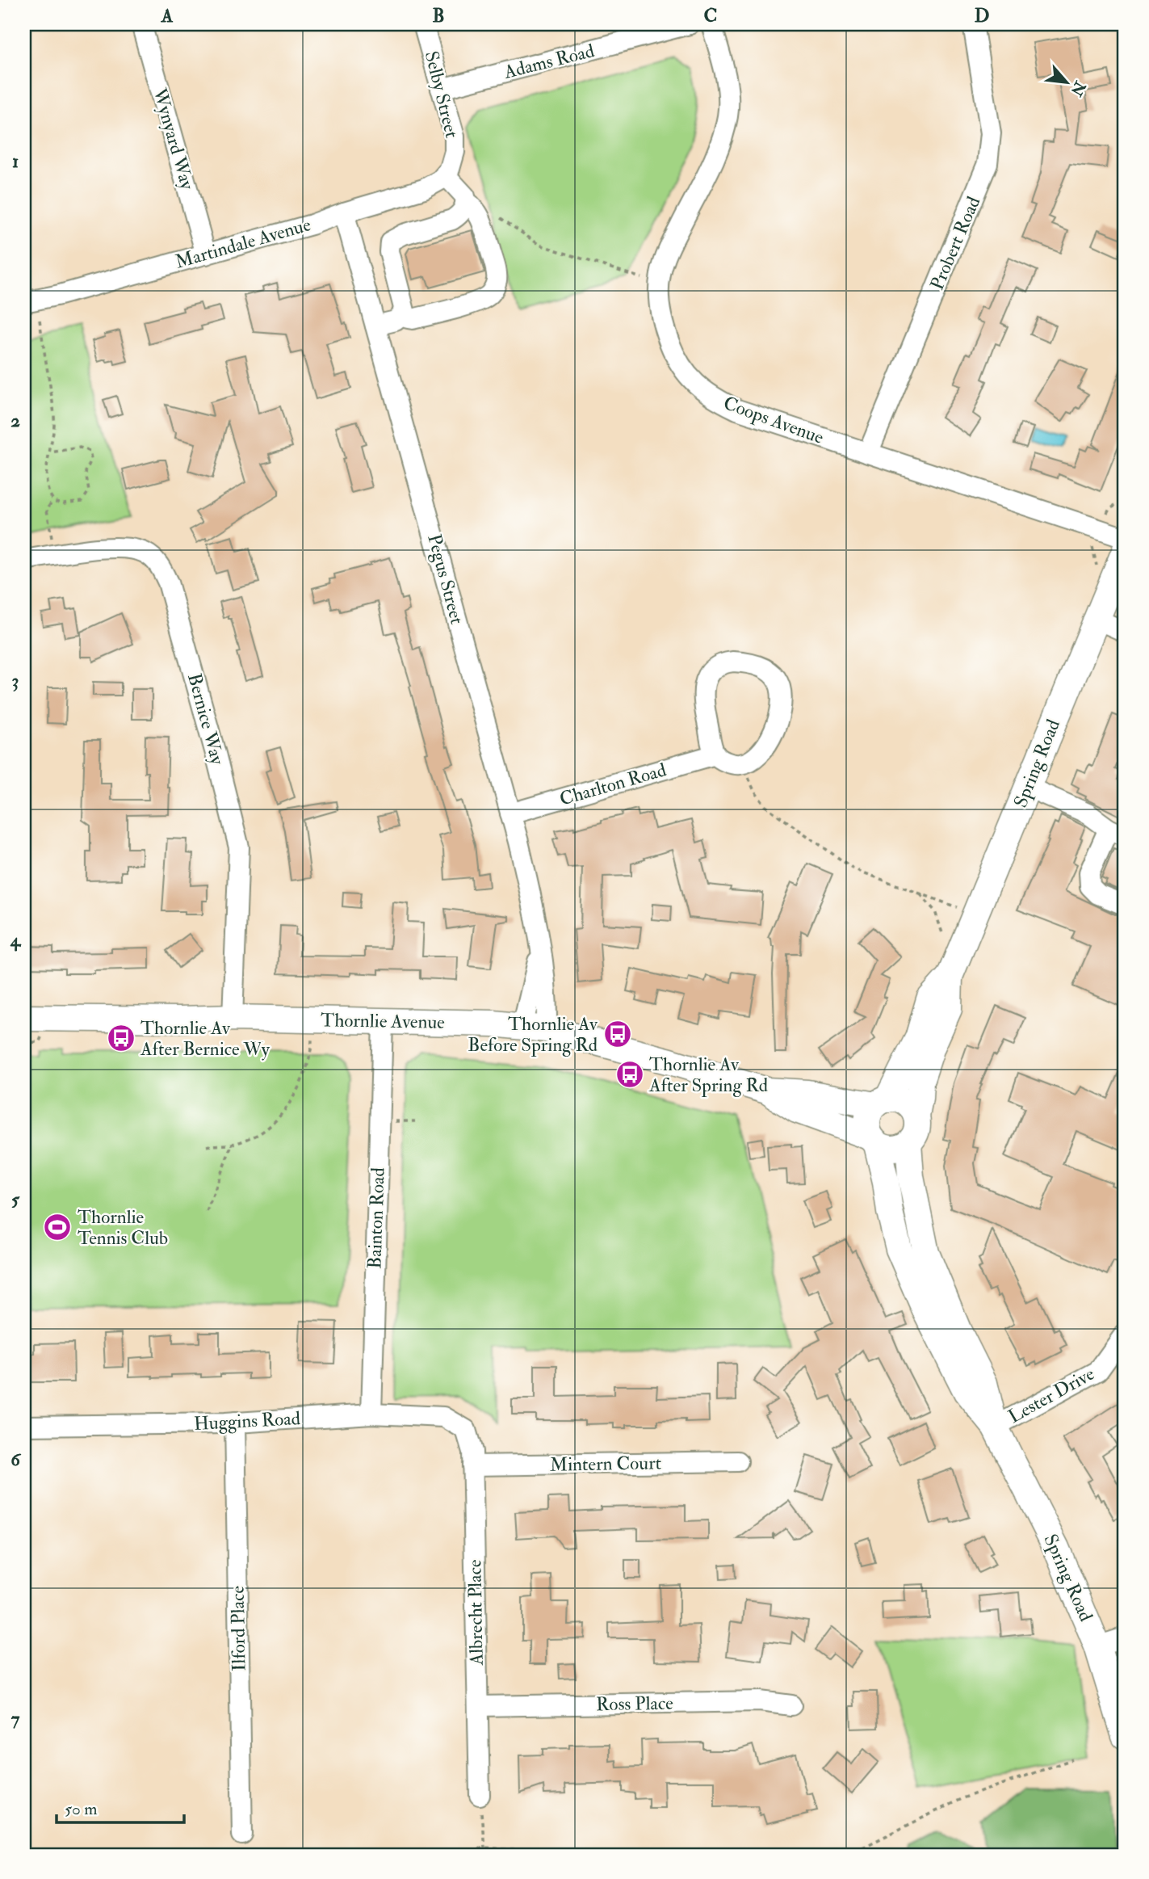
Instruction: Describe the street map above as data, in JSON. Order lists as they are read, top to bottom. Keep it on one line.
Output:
{"streets":{"main road":["Spring Road","Thornlie Avenue"],"street":["Adams Road","Selby Street","Wynyard Way","Martindale Avenue","Probert Road","Coops Avenue","Pegus Street","Bernice Way","Charlton Road","Bainton Road","Lester Drive","Huggins Road","Mintern Court","Albrecht Place","Ilford Place","Ross Place"]},"crossings":[["Adams Road","Selby Street"],["Selby Street","Martindale Avenue"],["Wynyard Way","Martindale Avenue"],["Martindale Avenue","Pegus Street"],["Probert Road","Coops Avenue"],["Pegus Street","Charlton Road"],["Pegus Street","Thornlie Avenue"],["Bernice Way","Thornlie Avenue"],["Spring Road","Thornlie Avenue"],["Spring Road","Lester Drive"],["Thornlie Avenue","Bainton Road"],["Bainton Road","Huggins Road"],["Huggins Road","Albrecht Place"],["Huggins Road","Ilford Place"],["Mintern Court","Albrecht Place"],["Albrecht Place","Ross Place"]],"places":{"bus stop":["Thornlie Av Before Spring Rd","Thornlie Av After Bernice Wy","Thornlie Av After Spring Rd"],"sports":["Thornlie Tennis Club"]},"scale_bar":"50 m","north":"bottom right","grid":{"columns":["A","B","C","D"],"rows":["1","2","3","4","5","6","7"]}}
